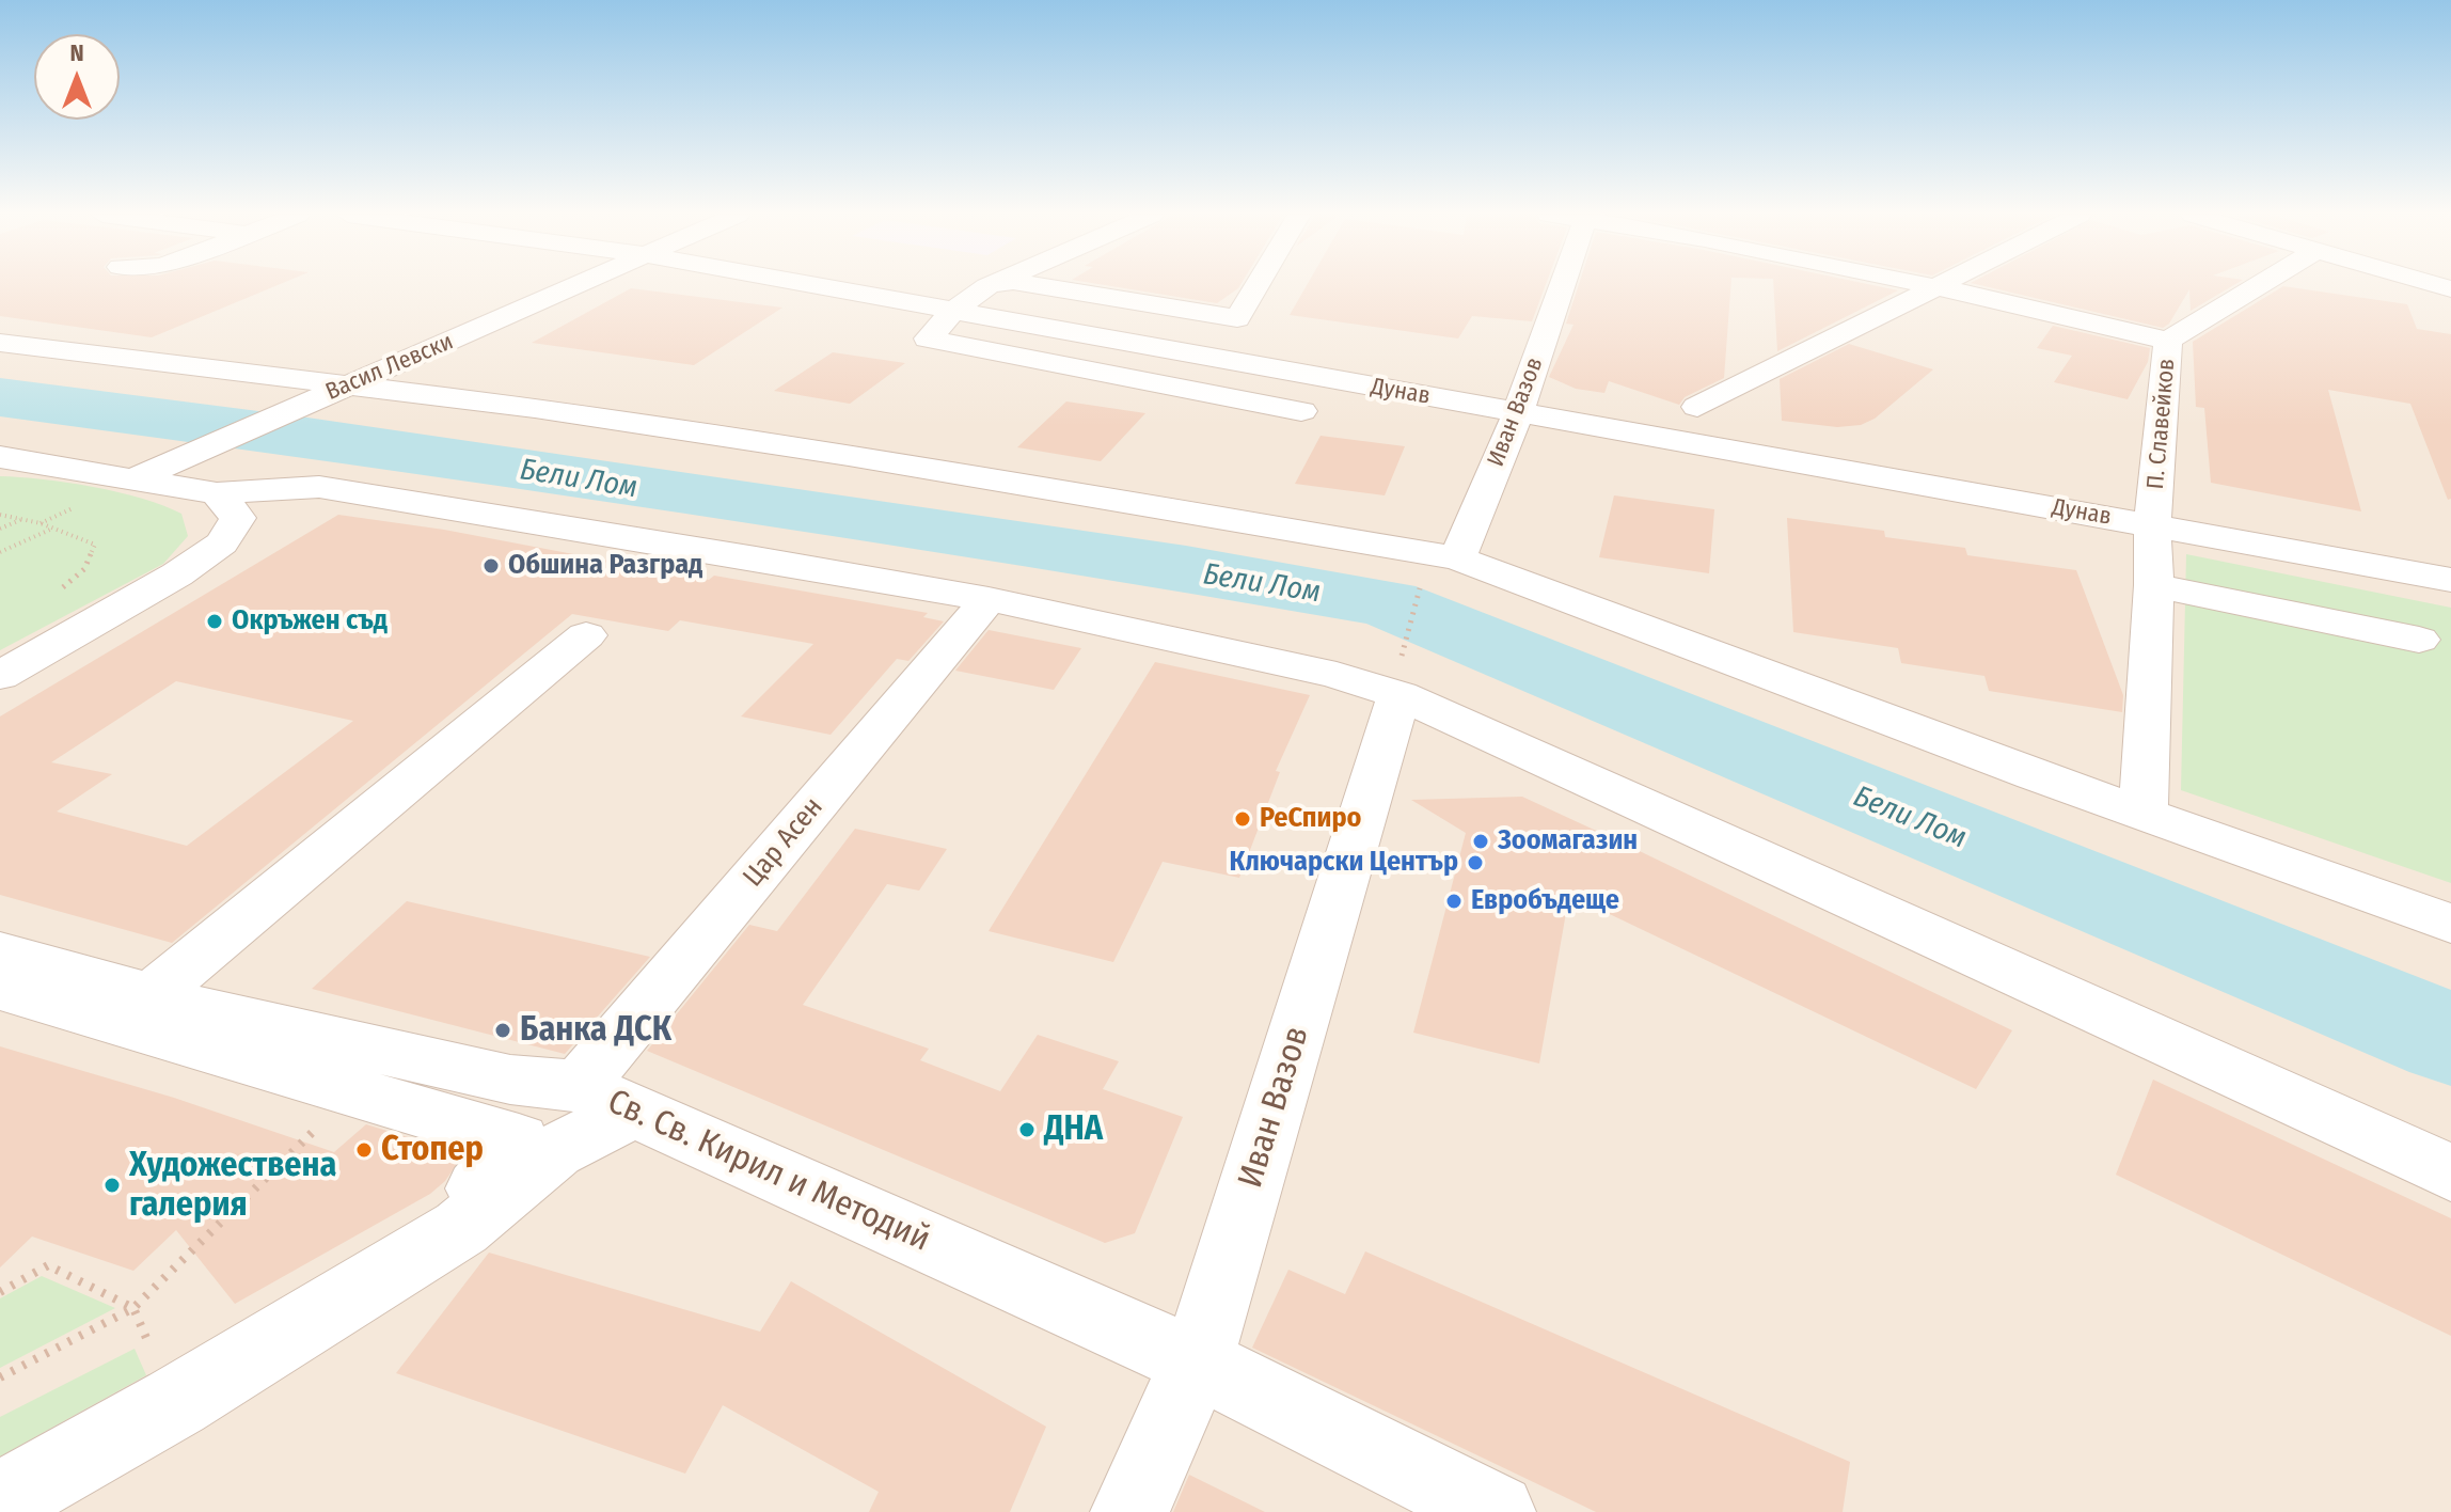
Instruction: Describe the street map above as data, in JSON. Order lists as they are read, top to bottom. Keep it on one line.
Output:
{"streets":{"street":["Васил Левски","Дунав","Иван Вазов","П. Славейков","Цар Асен","Св. Св. Кирил и Методий"]},"crossings":[["Дунав","Иван Вазов"],["Дунав","П. Славейков"],["Иван Вазов","Св. Св. Кирил и Методий"],["Цар Асен","Св. Св. Кирил и Методий"]],"water":["Бели Лом"],"places":["Обшина Разград","Окръжен съд","РеСпиро","Зоомагазин","Ключарски Център","Евробъдеще","Банка ДСК","ДНА","Стопер","Художествена галерия"],"north":"top"}
